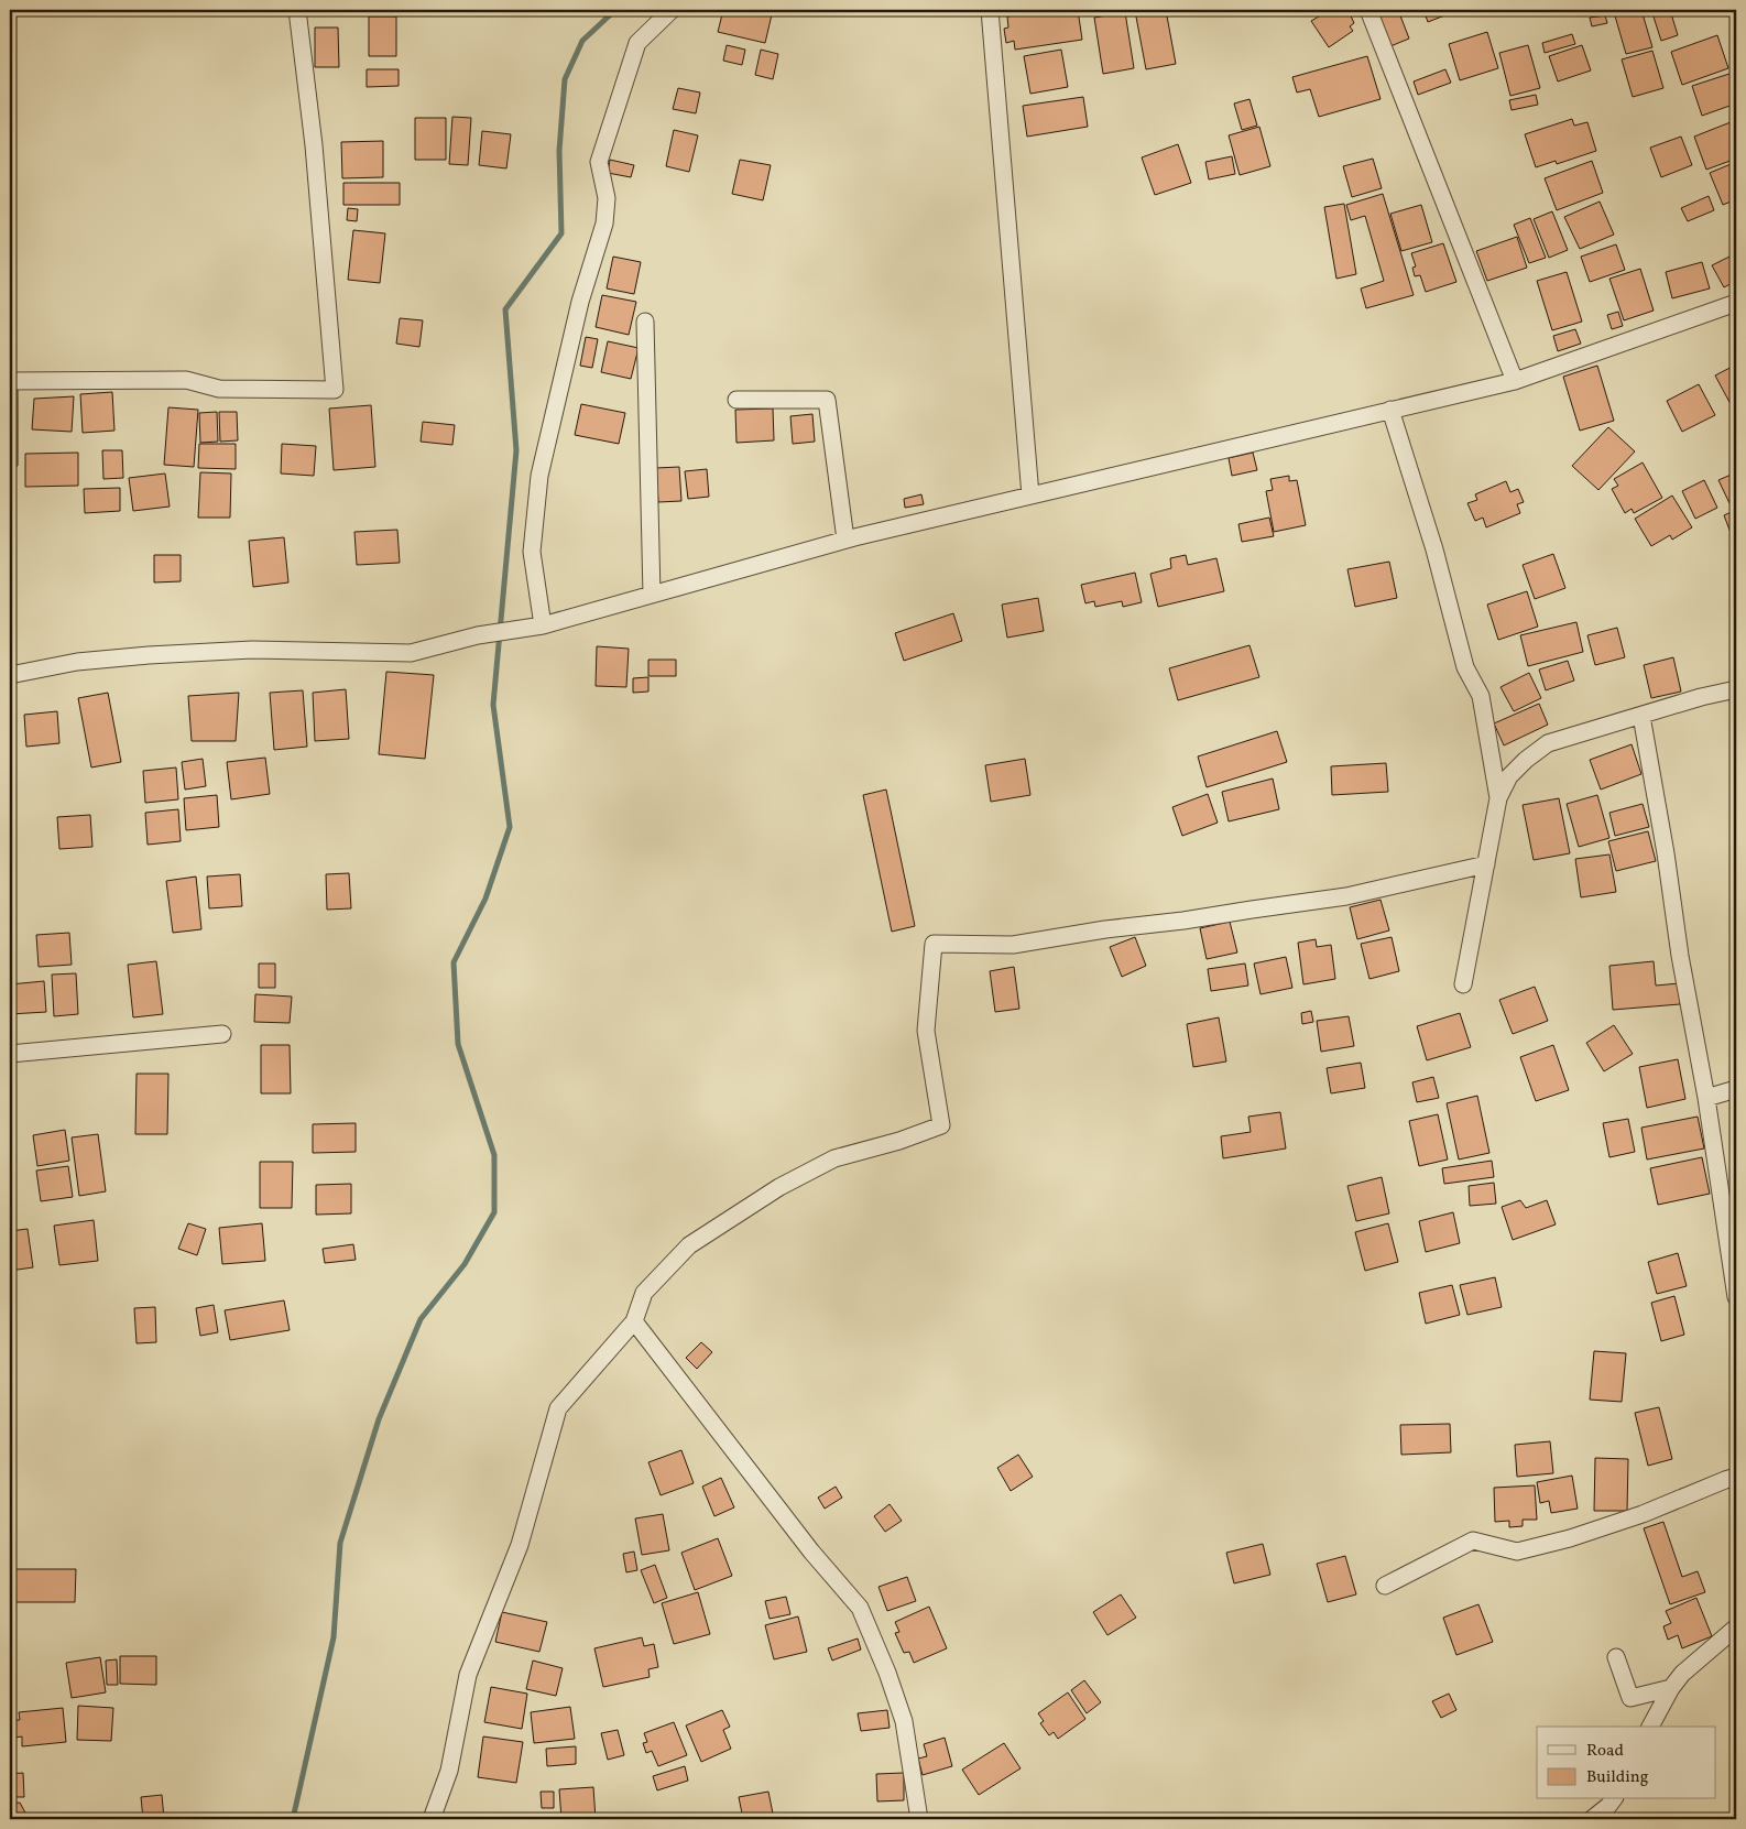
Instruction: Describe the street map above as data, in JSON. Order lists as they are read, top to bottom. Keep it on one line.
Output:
{"legend":["Road","Building"]}
